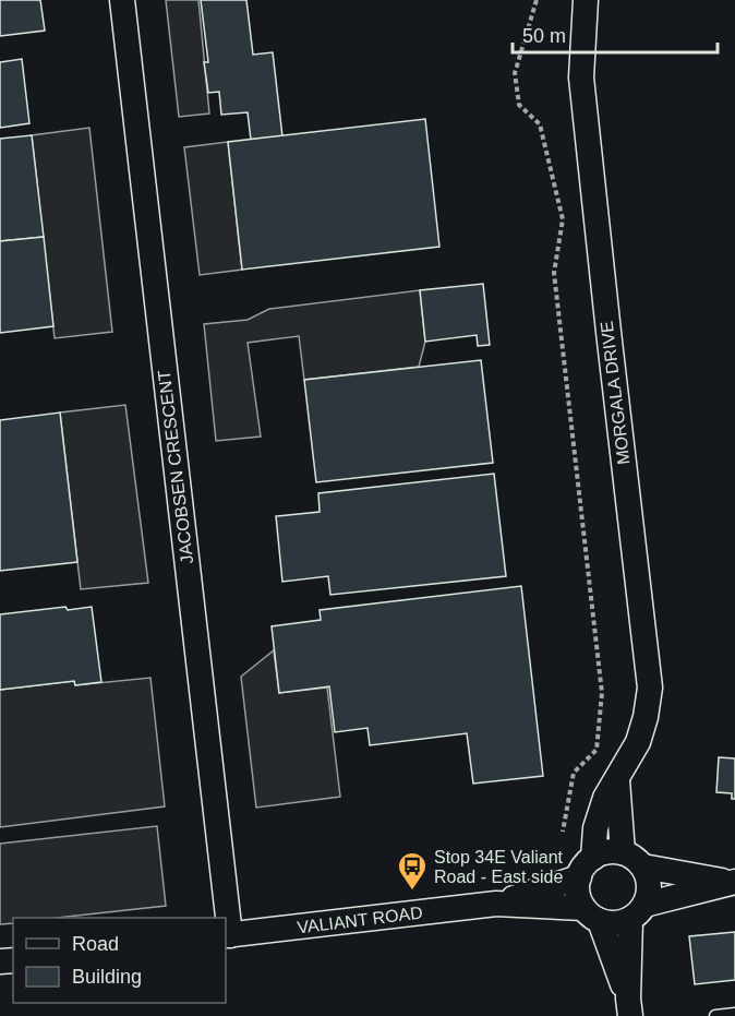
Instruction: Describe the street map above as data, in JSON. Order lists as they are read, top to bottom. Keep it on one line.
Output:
{"streets":{"street":["MORGALA DRIVE","JACOBSEN CRESCENT","VALIANT ROAD"]},"crossings":[["MORGALA DRIVE","VALIANT ROAD"]],"places":{"bus stop":["Stop 34E Valiant Road - East side"]},"legend":["Road","Building"],"scale_bar":"50 m"}
